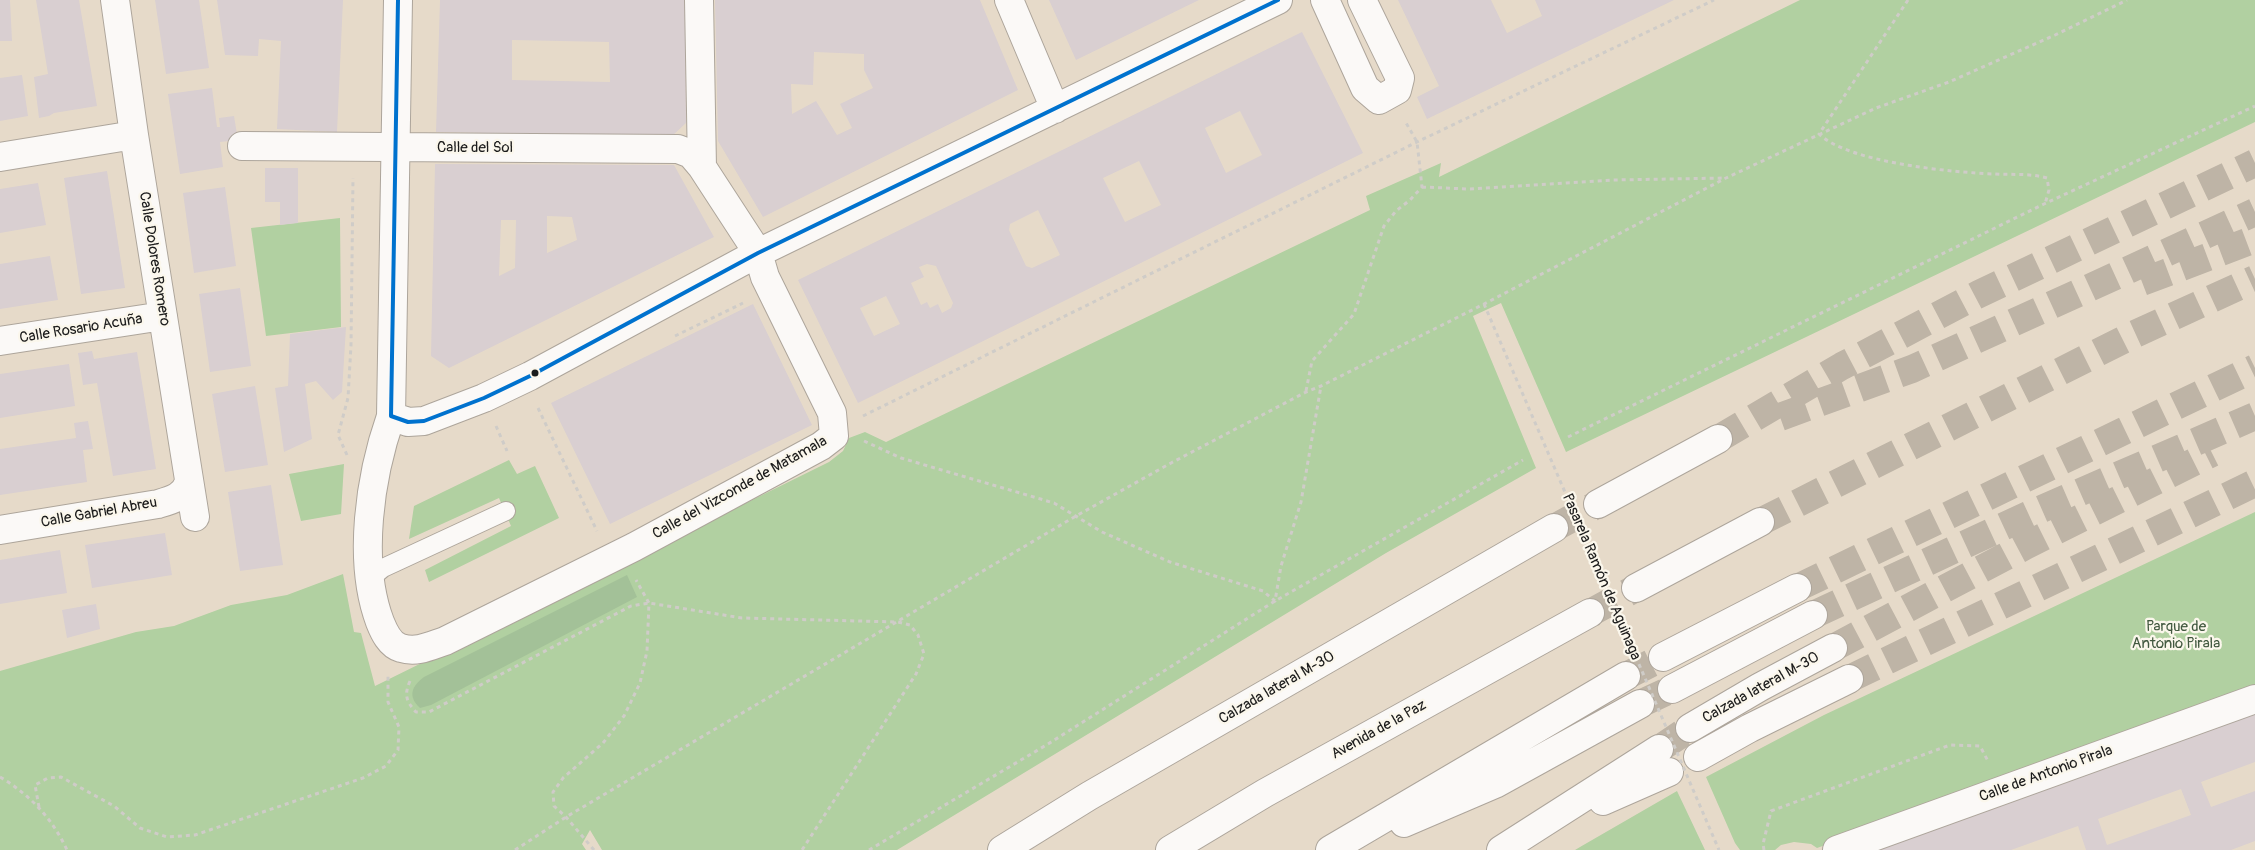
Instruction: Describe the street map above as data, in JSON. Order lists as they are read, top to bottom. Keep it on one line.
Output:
{"streets":{"main road":["Calle del Sol","Calle Dolores Romero","Calle Rosario Acuña","Calle del Vizconde de Matamala","Calle Gabriel Abreu","Calzada lateral M-30","Avenida de la Paz","Calle de Antonio Pirala"],"path":["Pasarela Ramón de Aguinaga"]},"crossings":[["Calle del Sol","Calle del Vizconde de Matamala"],["Calle Dolores Romero","Calle Rosario Acuña"],["Calle Dolores Romero","Calle Gabriel Abreu"]],"parks":["Parque de Antonio Pirala"]}
